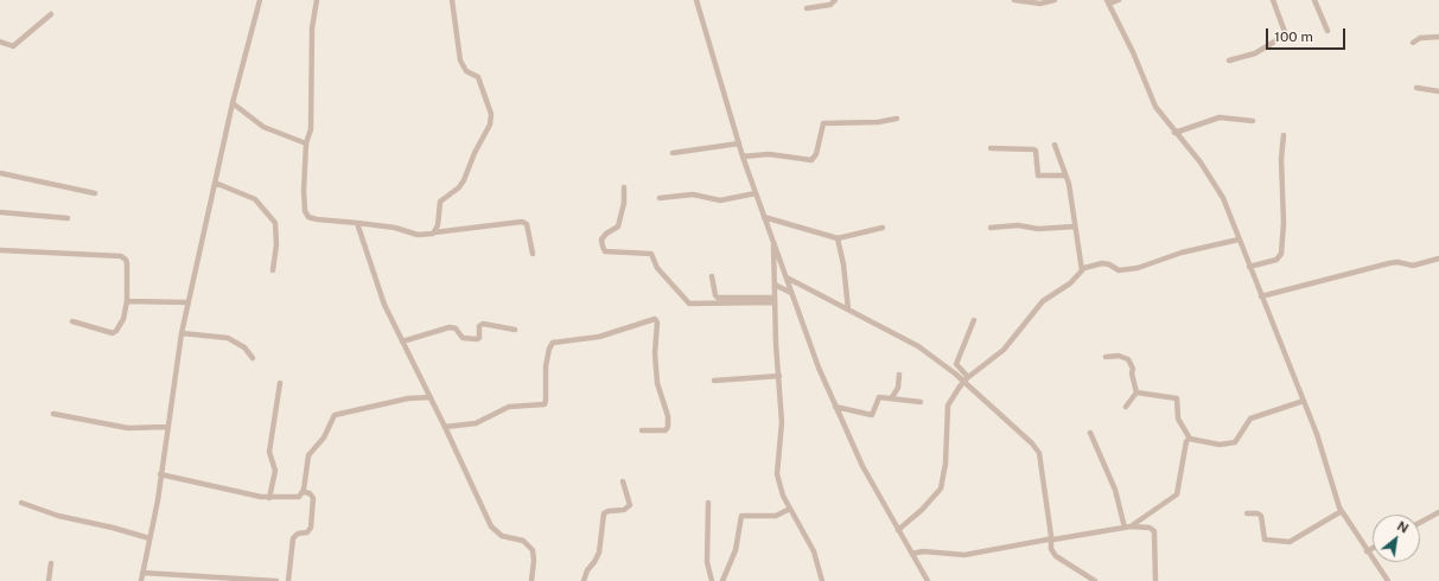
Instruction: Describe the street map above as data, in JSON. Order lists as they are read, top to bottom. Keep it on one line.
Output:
{"scale_bar":"100 m","north":"top right"}
